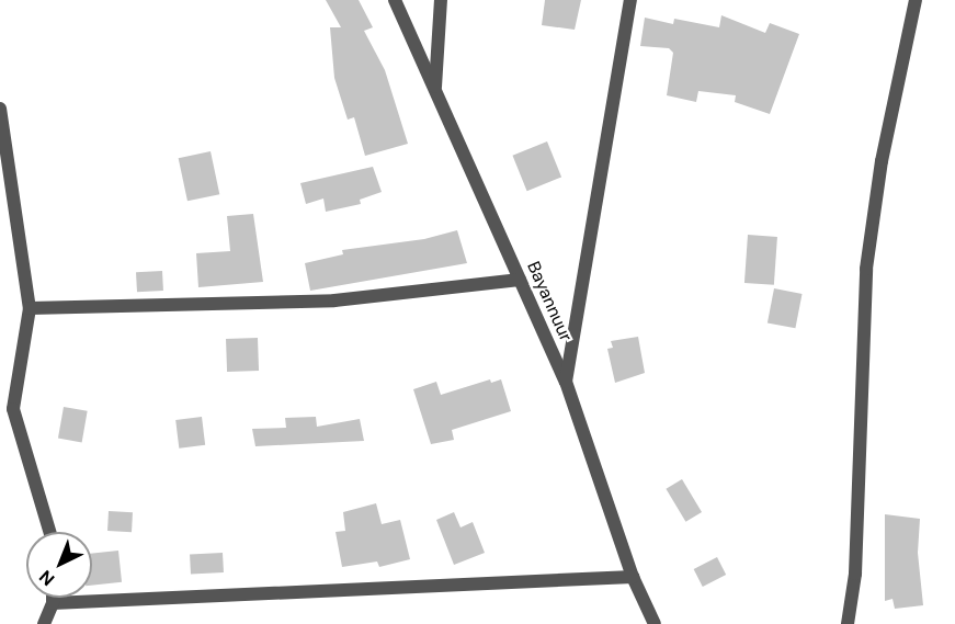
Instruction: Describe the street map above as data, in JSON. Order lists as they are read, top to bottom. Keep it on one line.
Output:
{"streets":{"street":["Bayannuur"]},"north":"bottom left"}
